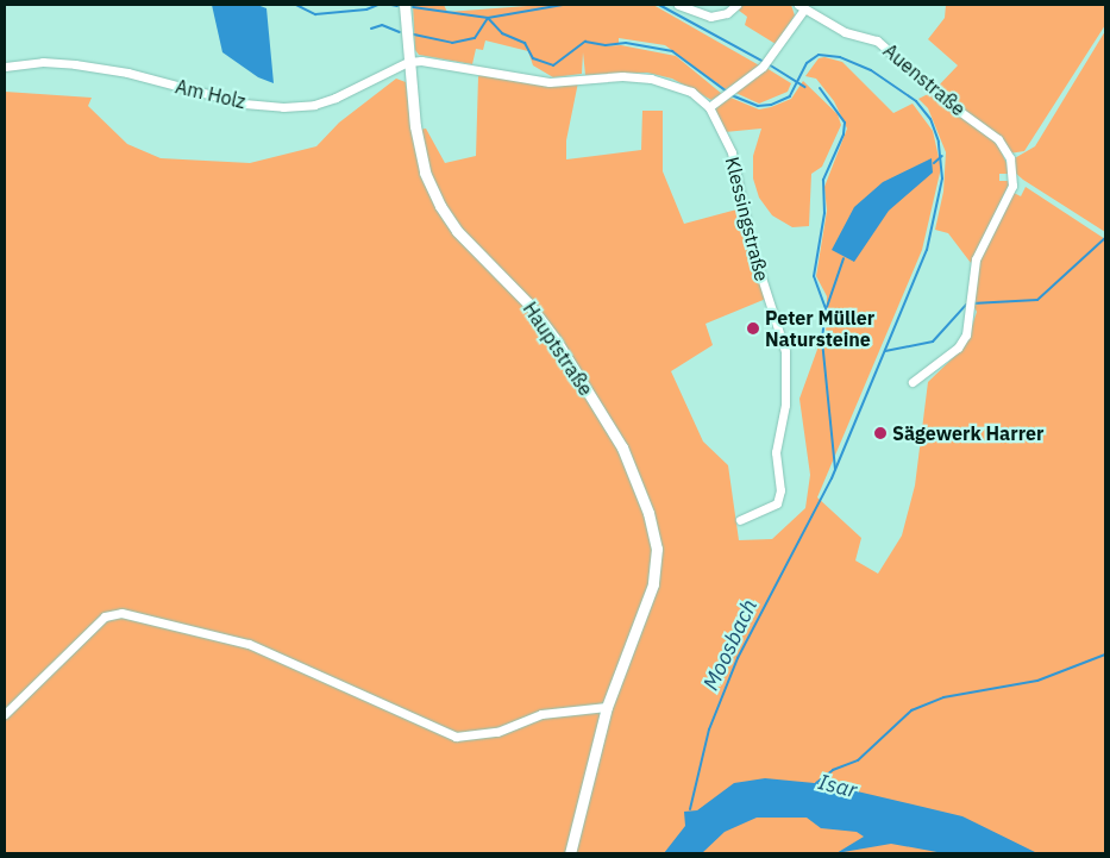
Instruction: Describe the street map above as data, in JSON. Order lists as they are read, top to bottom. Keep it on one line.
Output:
{"streets":{"main road":["Hauptstraße"],"street":["Auenstraße","Am Holz","Klessingstraße"]},"crossings":[["Auenstraße","Klessingstraße"],["Am Holz","Hauptstraße"]],"water":["Moosbach","Isar"],"places":["Peter Müller Natursteine","Sägewerk Harrer"]}
